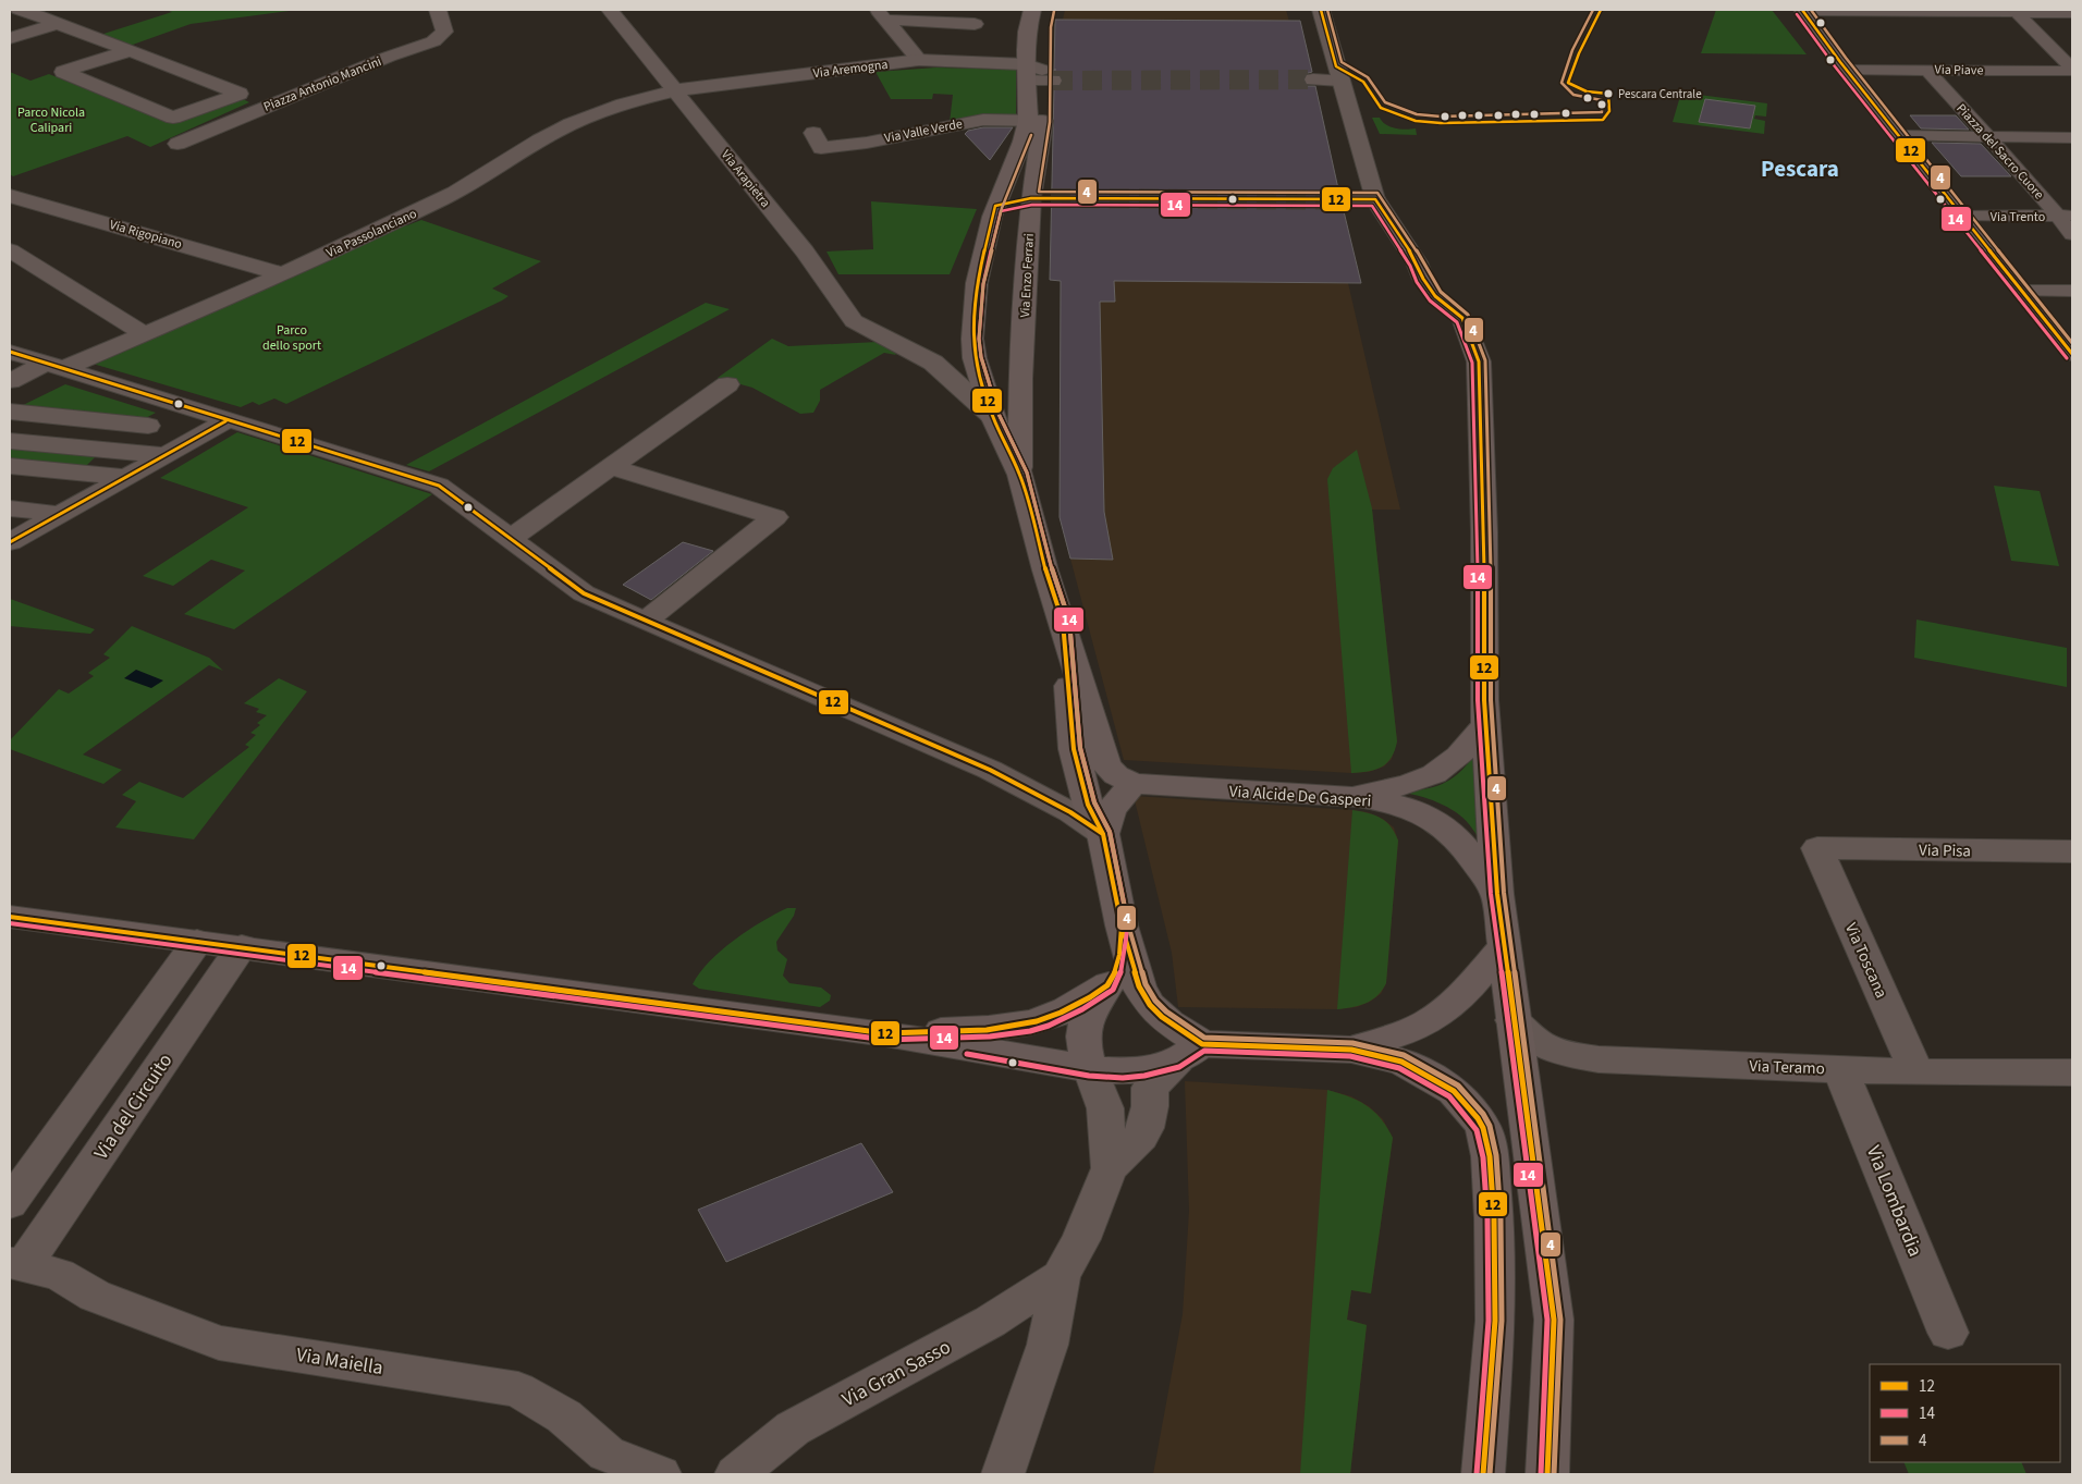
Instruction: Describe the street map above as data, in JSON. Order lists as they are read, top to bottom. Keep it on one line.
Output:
{"streets":{"main road":["Via Enzo Ferrari","Via Alcide De Gasperi"],"street":["Via Aremogna","Via Piave","Piazza Antonio Mancini","Via Valle Verde","Piazza del Sacro Cuore","Via Arapietra","Via Trento","Via Passolanciano","Via Rigopiano","Via Pisa","Via Toscana","Via Teramo","Via del Circuito","Via Lombardia","Via Maiella","Via Gran Sasso"]},"crossings":[["Via Aremogna","Via Arapietra"],["Via Aremogna","Via Passolanciano"],["Via Aremogna","Via Enzo Ferrari"],["Via Piave","Piazza del Sacro Cuore"],["Via Valle Verde","Via Enzo Ferrari"],["Piazza del Sacro Cuore","Via Trento"],["Via Arapietra","Via Passolanciano"],["Via Arapietra","Via Enzo Ferrari"],["Via Passolanciano","Via Rigopiano"],["Via Enzo Ferrari","Via Alcide De Gasperi"],["Via Alcide De Gasperi","Via Teramo"],["Via Pisa","Via Toscana"],["Via Toscana","Via Teramo"],["Via Teramo","Via Lombardia"],["Via del Circuito","Via Maiella"]],"districts":["Pescara"],"parks":["Parco Nicola Calipari","Parco dello sport"],"places":["Pescara Centrale"],"lines":["transit line 12","transit line 4","transit line 14"],"legend":["12","14","4"]}
